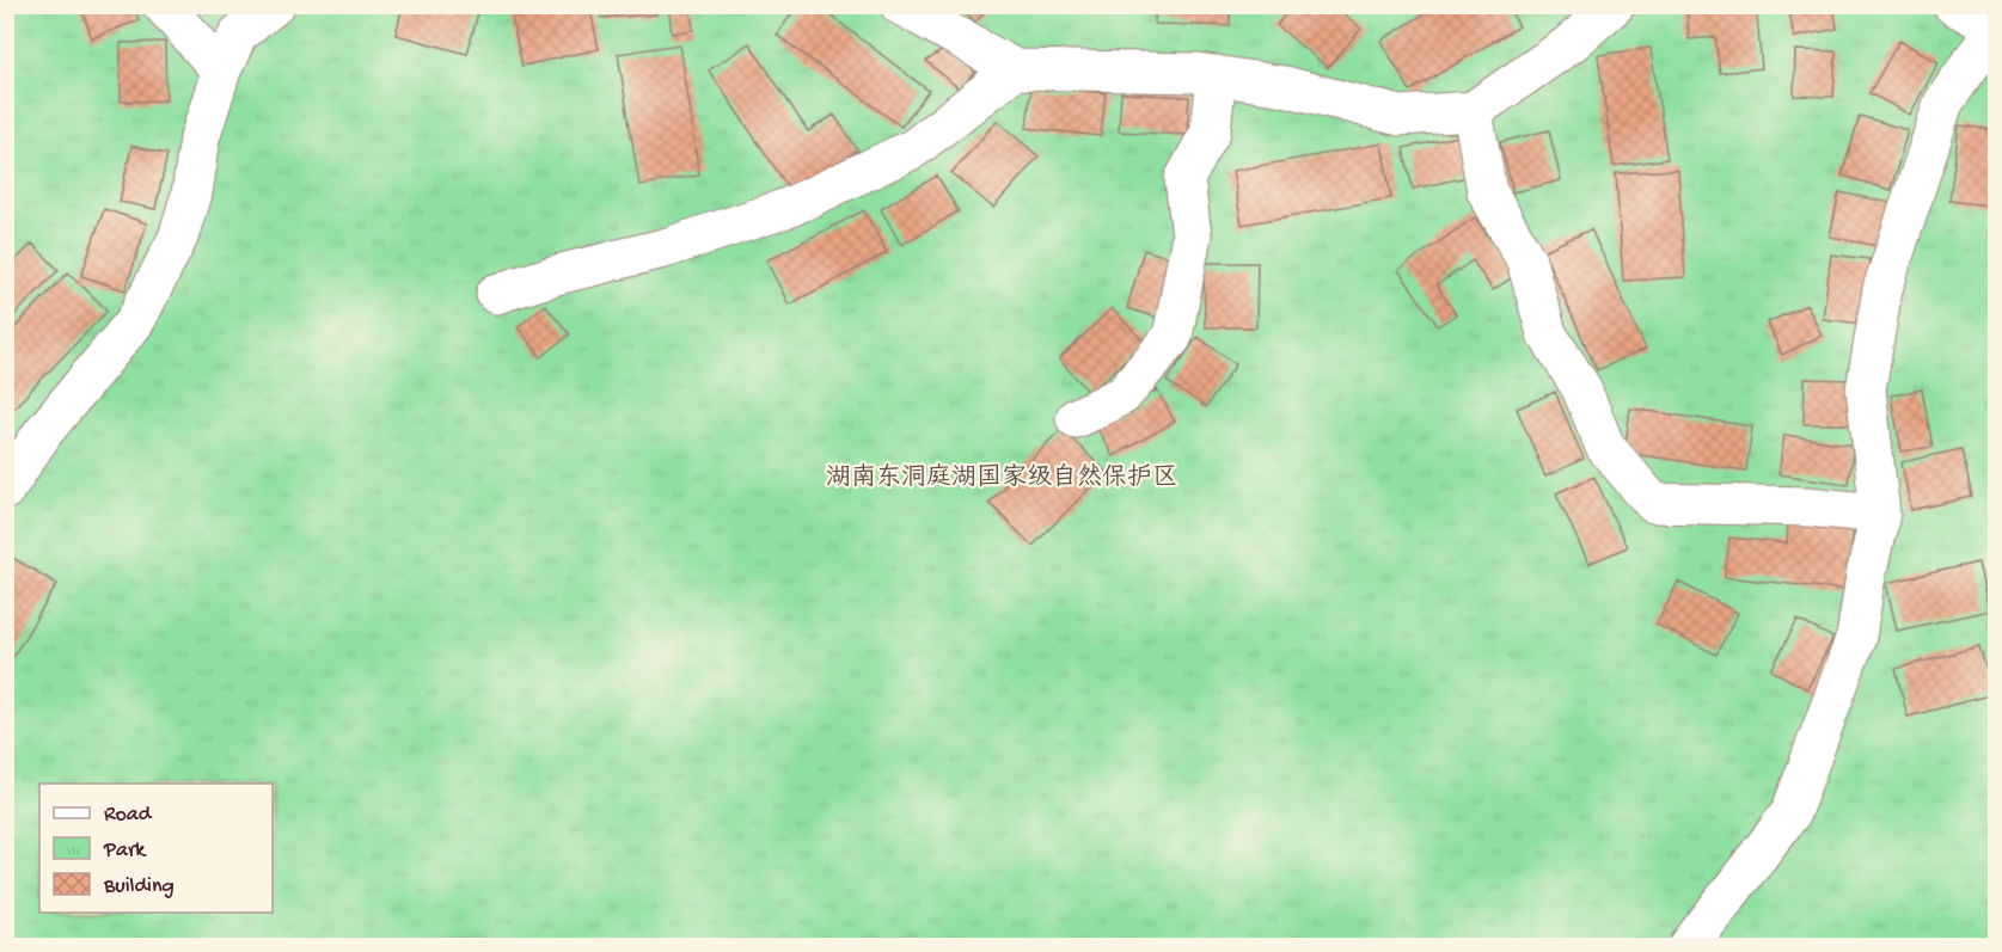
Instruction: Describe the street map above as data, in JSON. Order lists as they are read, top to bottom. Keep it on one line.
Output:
{"parks":["湖南东洞庭湖国家级自然保护区"],"legend":["Road","Park","Building"]}
